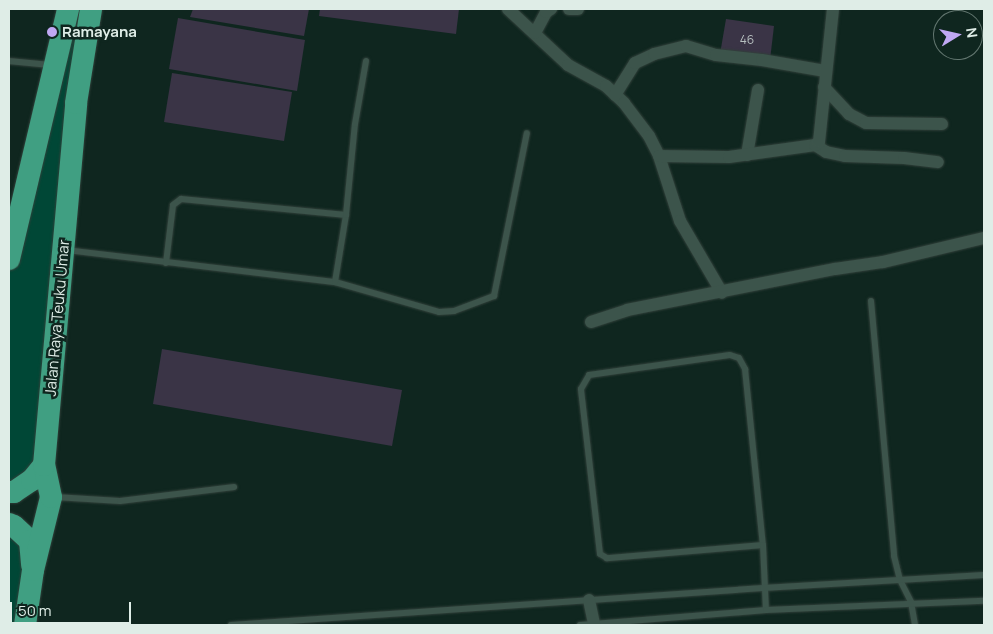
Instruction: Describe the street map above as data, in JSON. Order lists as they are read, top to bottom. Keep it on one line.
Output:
{"streets":{"highway":["Jalan Raya Teuku Umar"]},"places":["Ramayana"],"house_numbers":["46"],"scale_bar":"50 m","north":"right"}
